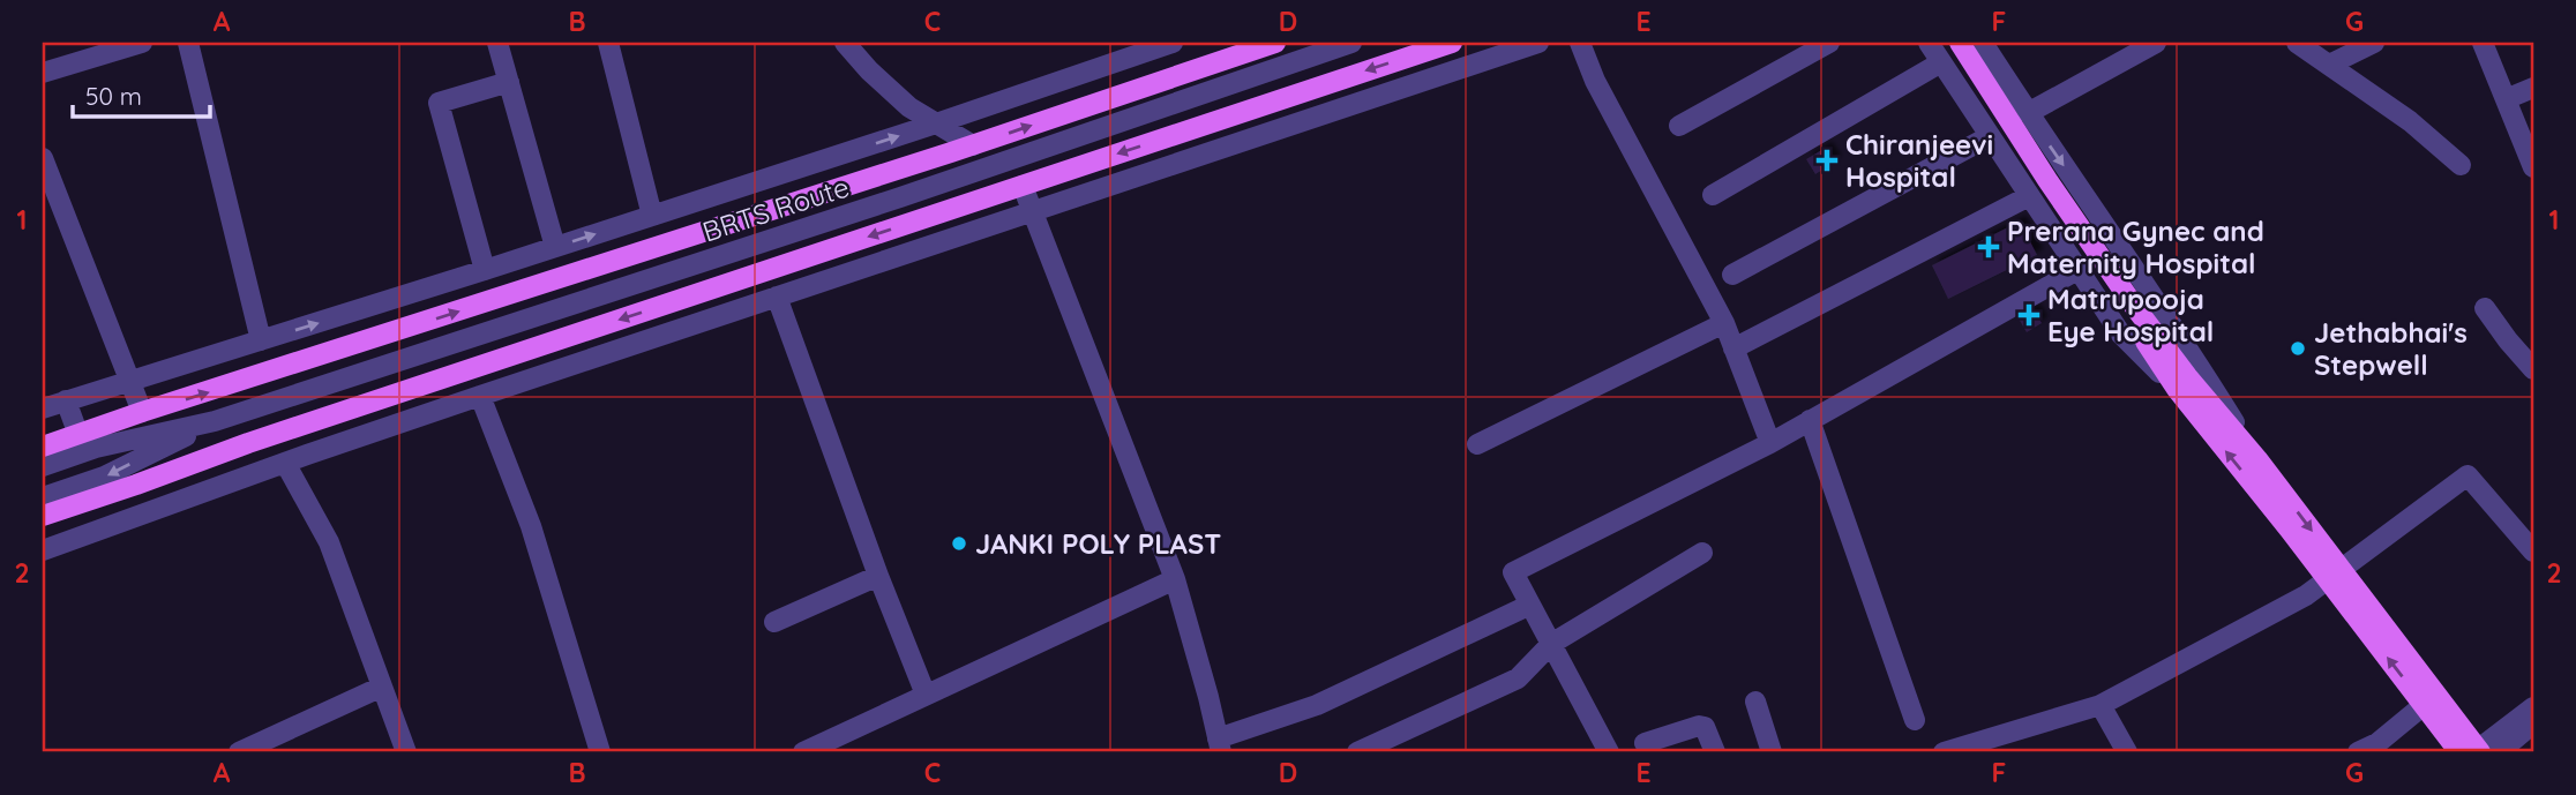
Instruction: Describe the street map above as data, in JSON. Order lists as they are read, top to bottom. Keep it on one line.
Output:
{"streets":{"street":["BRTS Route"]},"places":{"health":["Chiranjeevi Hospital","Prerana Gynec and Maternity Hospital","Matrupooja Eye Hospital"],"other":["Jethabhai's Stepwell","JANKI POLY PLAST"]},"scale_bar":"50 m","grid":{"columns":["A","B","C","D","E","F","G"],"rows":["1","2"]}}
